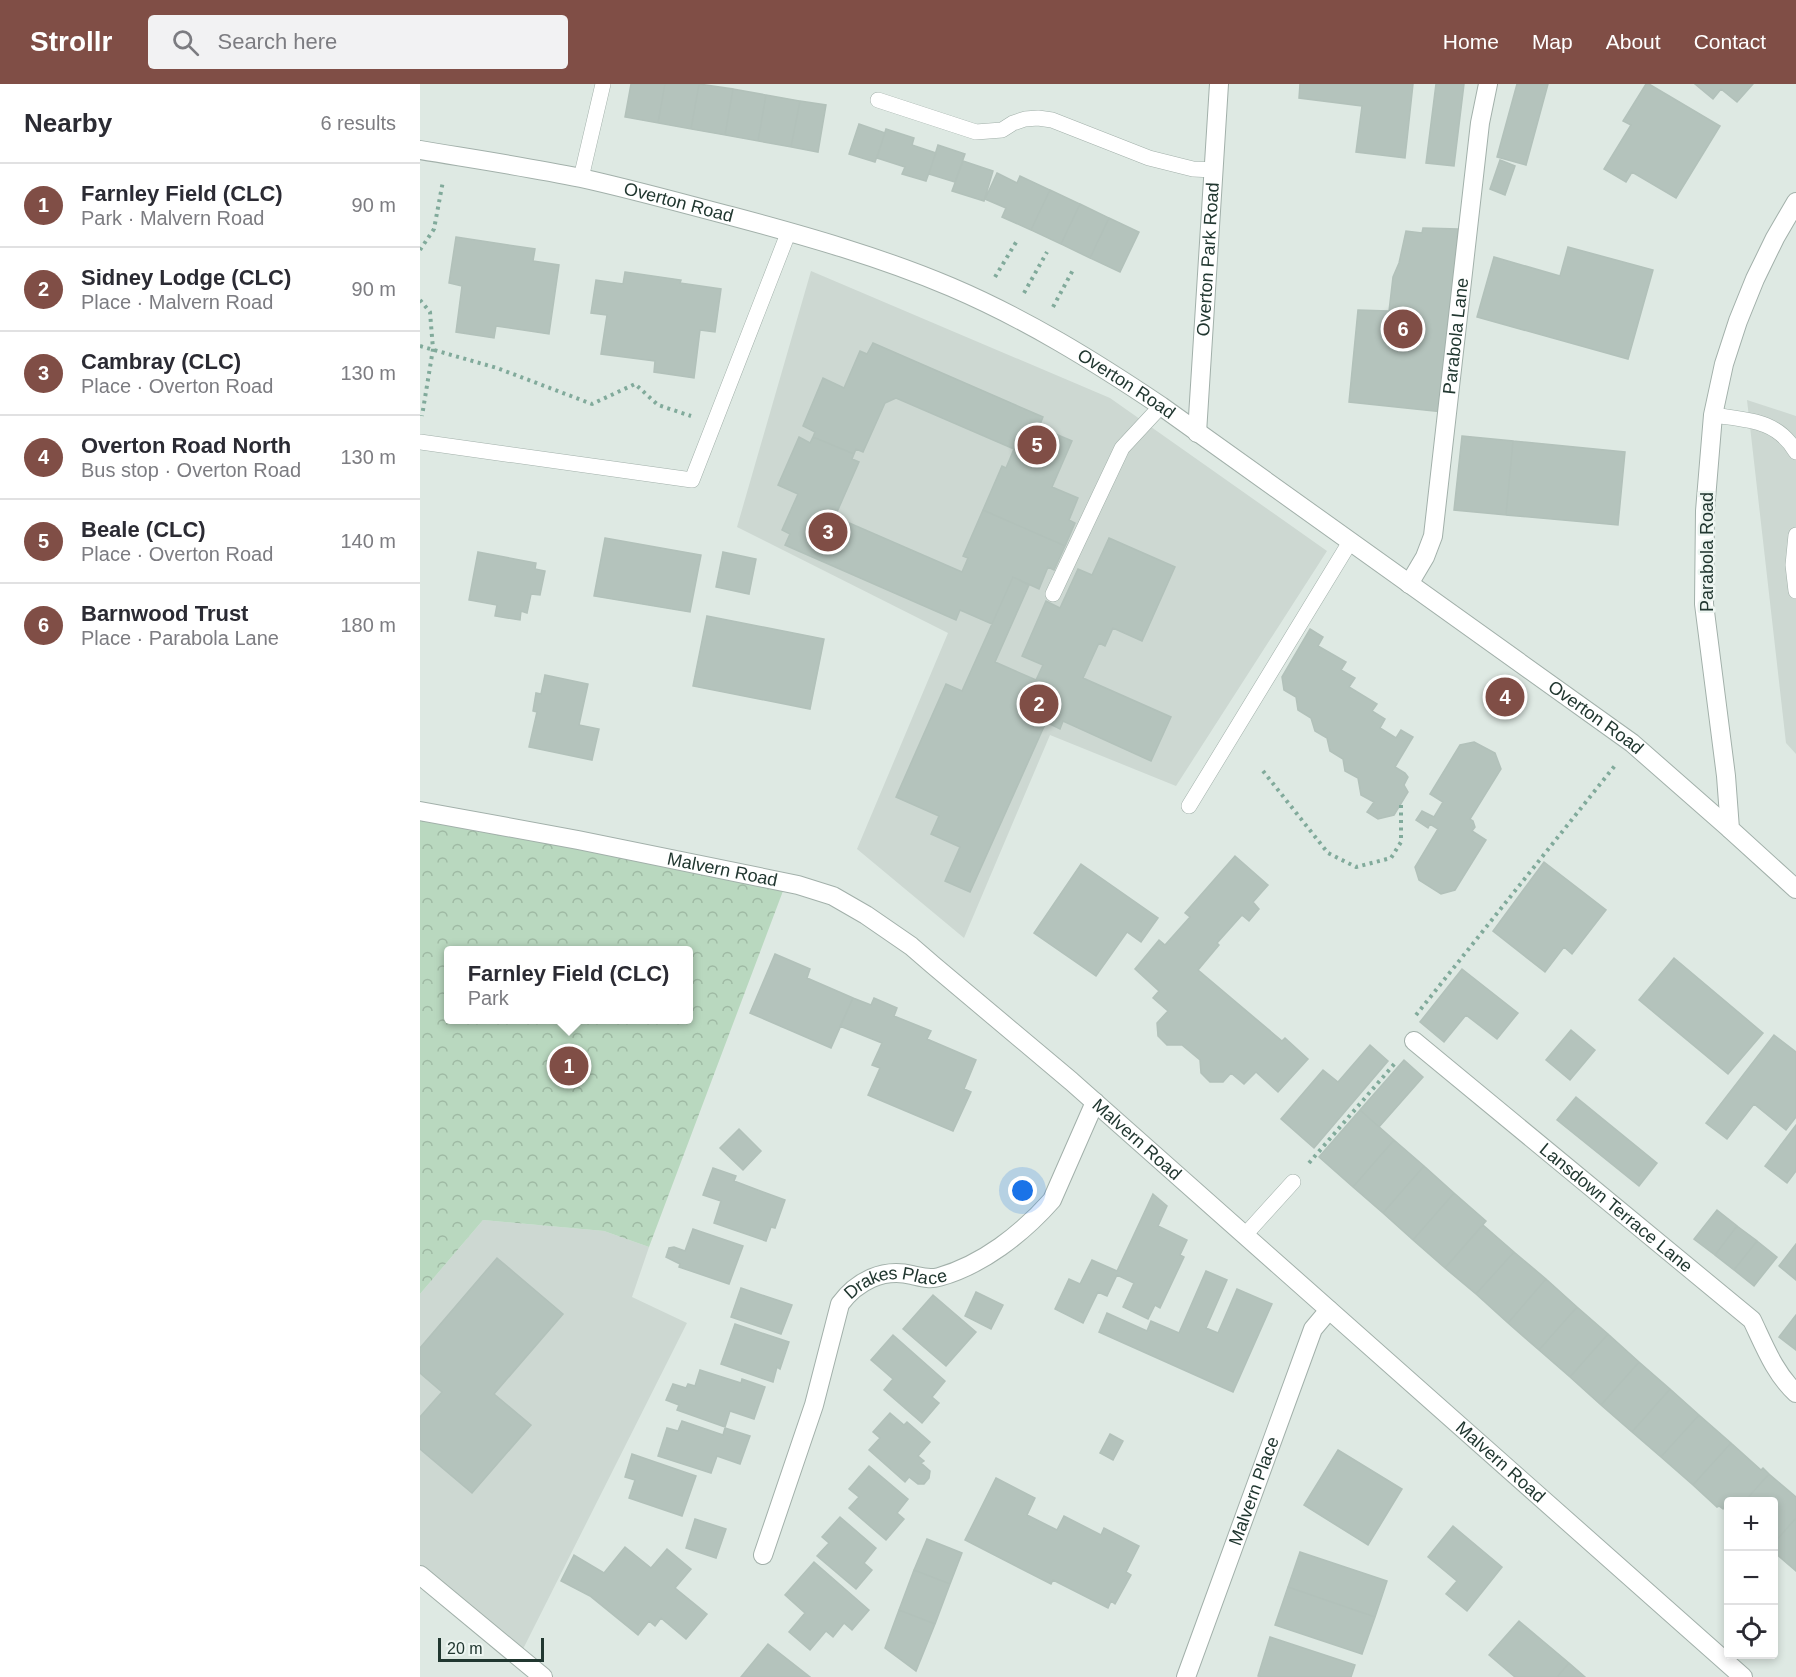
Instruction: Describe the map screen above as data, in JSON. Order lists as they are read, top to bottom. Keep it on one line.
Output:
{"streets":{"street":["Overton Road","Overton Park Road","Parabola Lane","Parabola Road","Malvern Road","Lansdown Terrace Lane","Drakes Place","Malvern Place"]},"crossings":[["Overton Road","Overton Park Road"],["Overton Road","Parabola Lane"],["Overton Road","Parabola Road"],["Malvern Road","Drakes Place"],["Malvern Road","Malvern Place"]],"scale_bar":"20 m","page":{"header":"Strollr","search":"Search here","nav":["Home","Map","About","Contact"],"heading":["Nearby","6 results"],"list":[{"mark":"1","name":"Farnley Field (CLC)","note":"Park · Malvern Road","value":"90 m"},{"mark":"2","name":"Sidney Lodge (CLC)","note":"Place · Malvern Road","value":"90 m"},{"mark":"3","name":"Cambray (CLC)","note":"Place · Overton Road","value":"130 m"},{"mark":"4","name":"Overton Road North","note":"Bus stop · Overton Road","value":"130 m"},{"mark":"5","name":"Beale (CLC)","note":"Place · Overton Road","value":"140 m"},{"mark":"6","name":"Barnwood Trust","note":"Place · Parabola Lane","value":"180 m"}],"pins":["6","5","3","4","2","1"],"popup":["Farnley Field (CLC)","Park"],"map_buttons":["+","−"],"scale":"20 m"}}
